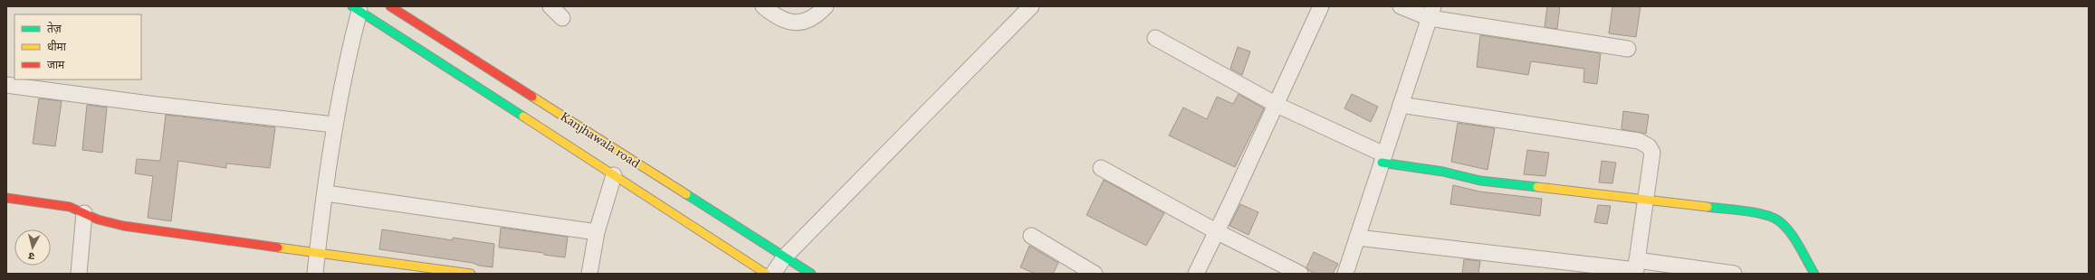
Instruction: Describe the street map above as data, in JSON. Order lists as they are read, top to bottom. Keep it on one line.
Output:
{"streets":{"main road":["Kanjhawala road"]},"legend":["तेज़","धीमा","जाम"],"north":"bottom"}
